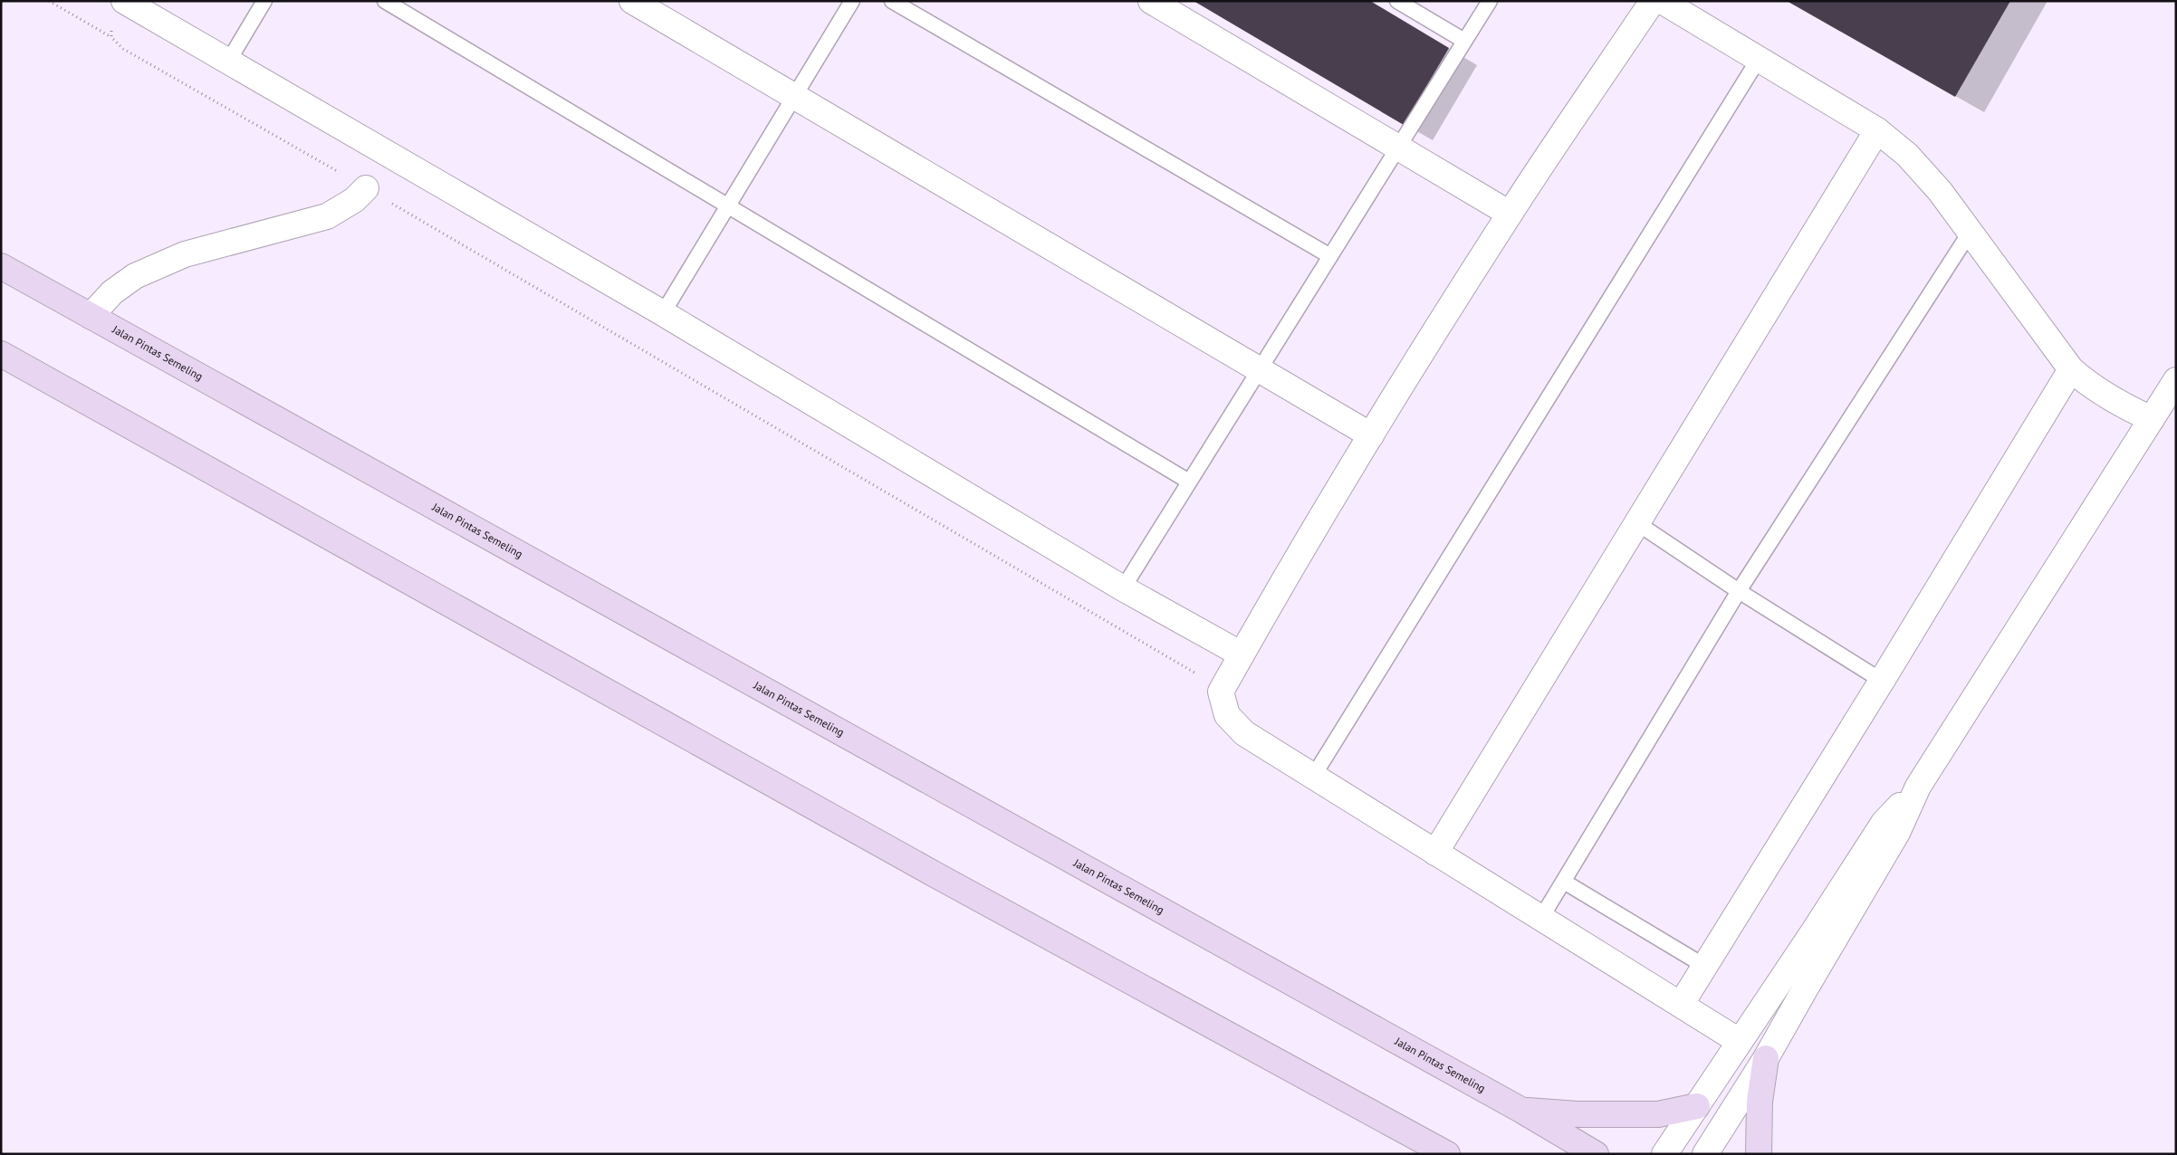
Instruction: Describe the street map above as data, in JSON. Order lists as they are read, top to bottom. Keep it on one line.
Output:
{"streets":{"main road":["Jalan Pintas Semeling"]}}
